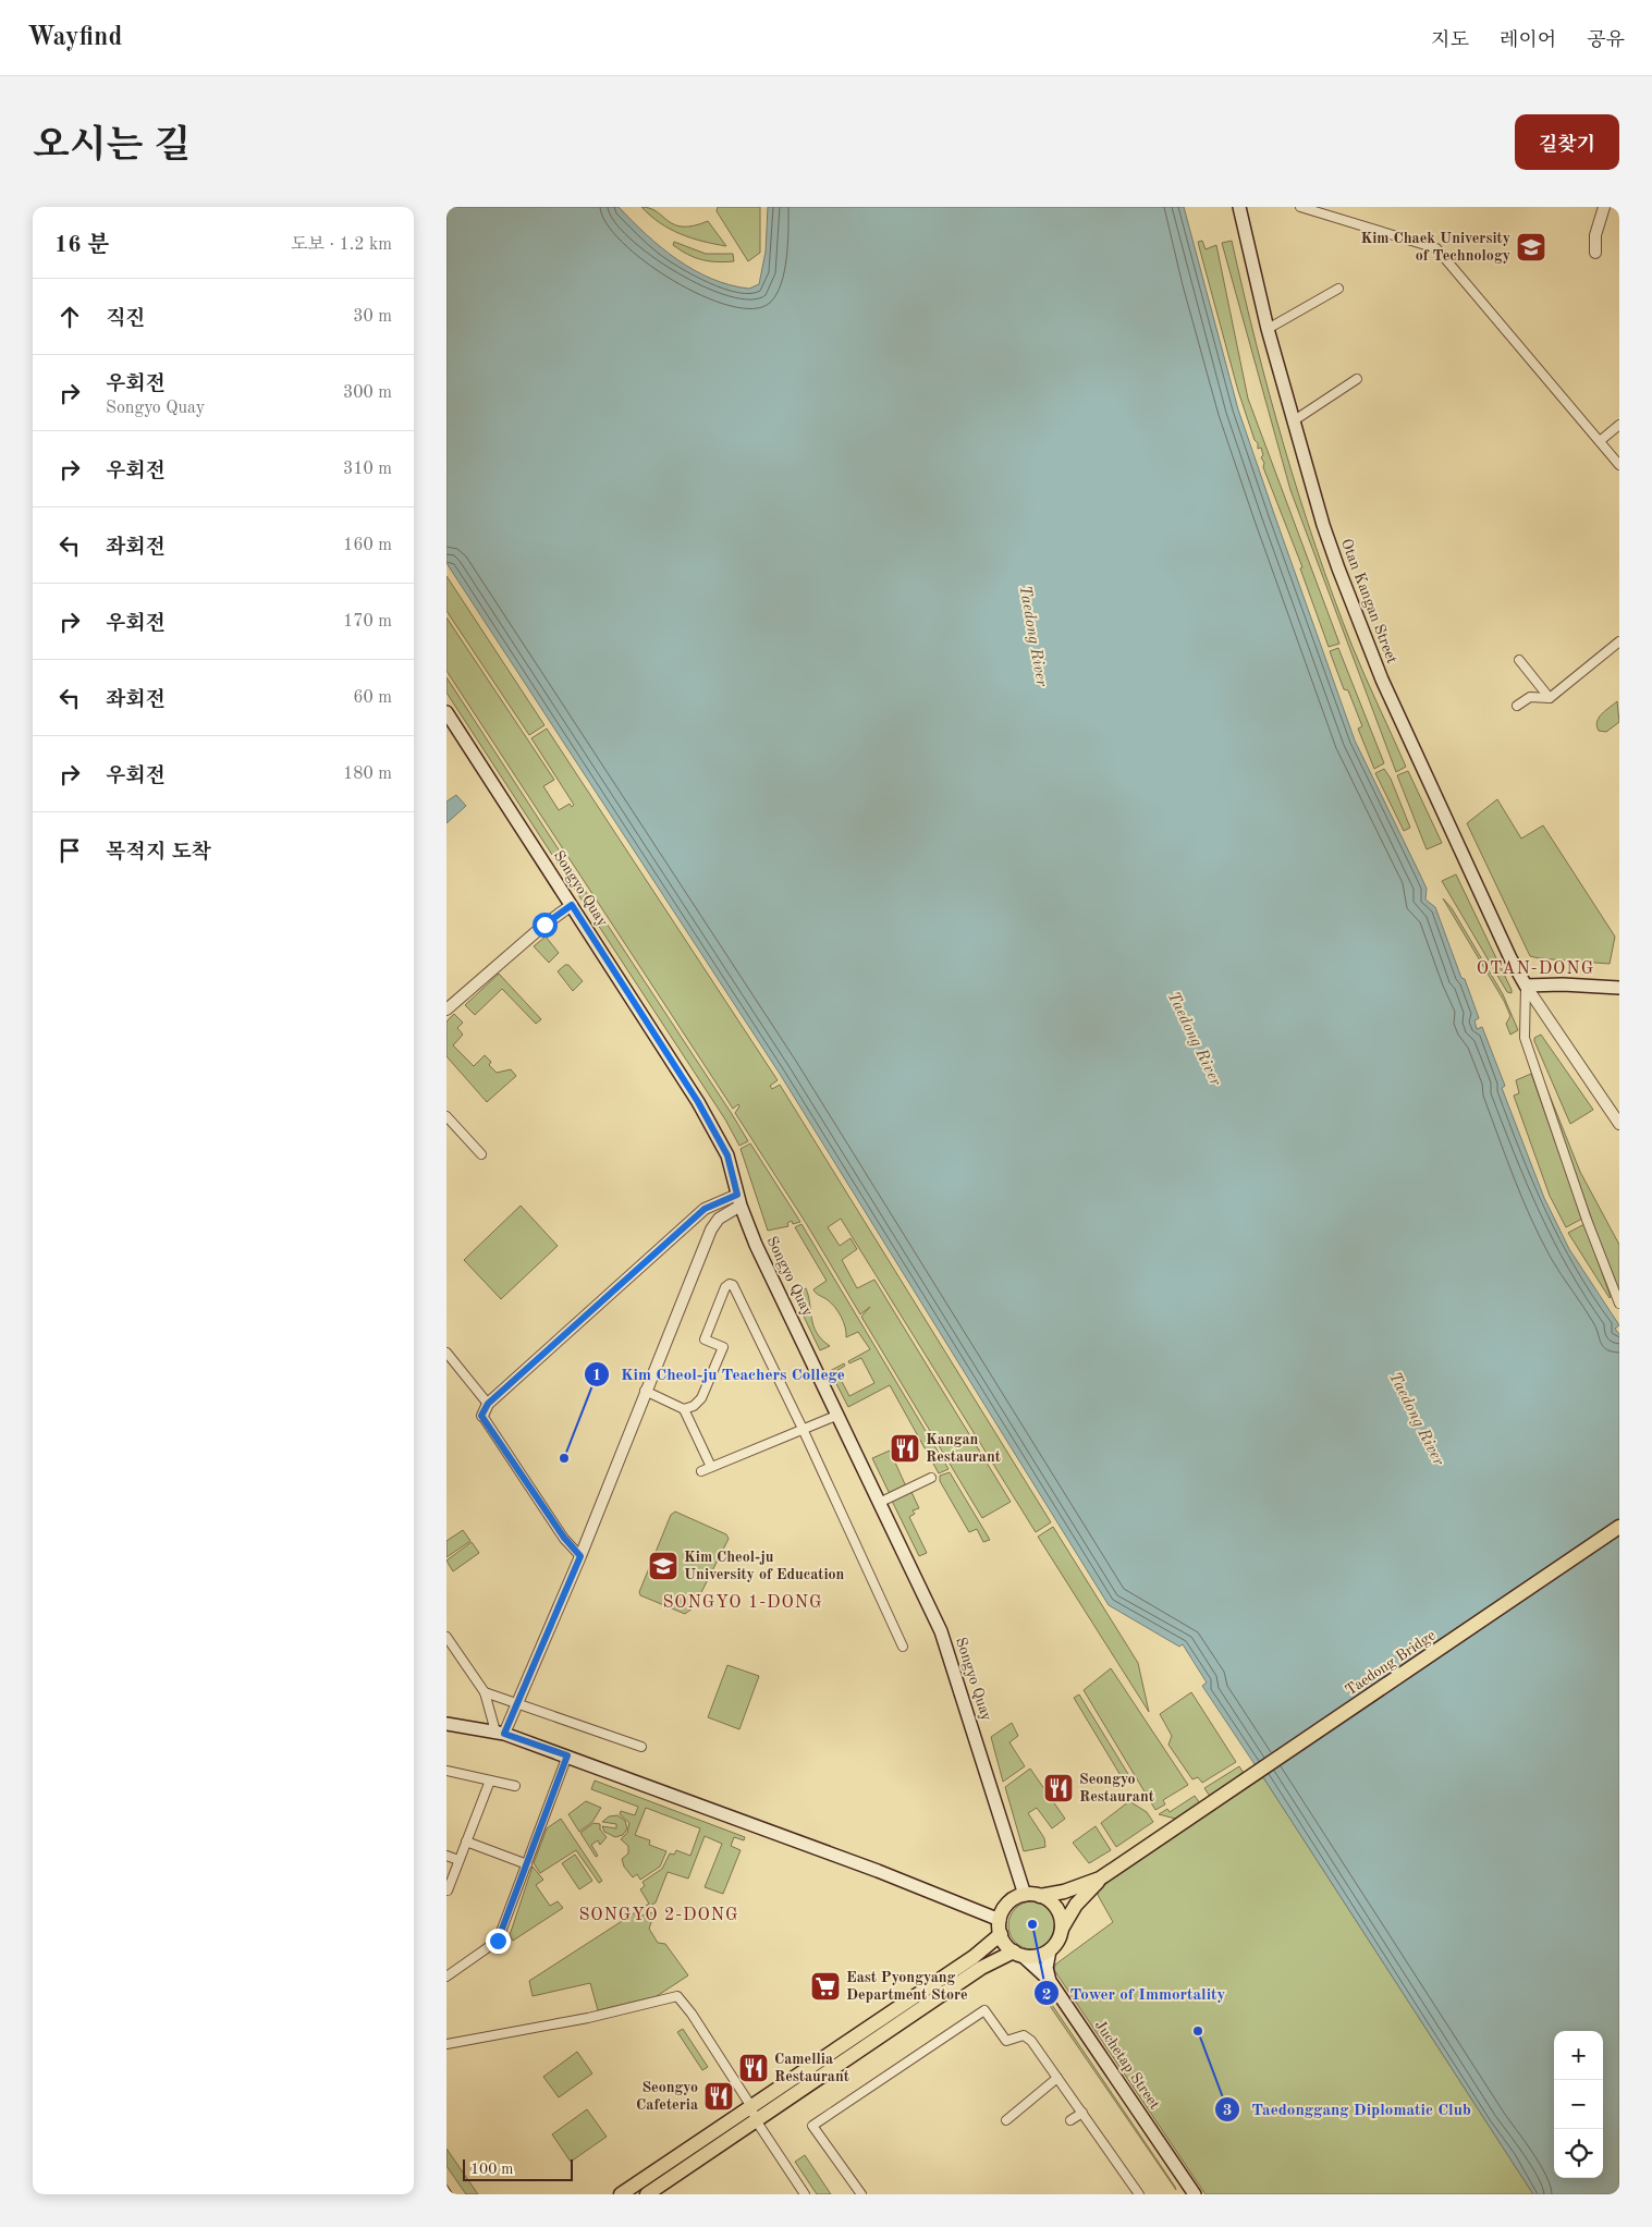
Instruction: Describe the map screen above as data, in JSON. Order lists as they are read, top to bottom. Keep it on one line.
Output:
{"streets":{"main road":["Otan Kangan Street","Songyo Quay","Taedong Bridge","Juchetap Street"]},"crossings":[["Songyo Quay","Juchetap Street"]],"districts":["OTAN-DONG","SONGYO 1-DONG","SONGYO 2-DONG"],"water":["Taedong River"],"places":{"school or university":["Kim Chaek University of Technology","Kim Cheol-ju University of Education"],"restaurant":["Kangan Restaurant","Seongyo Restaurant","Camellia Restaurant","Seongyo Cafeteria"],"other":["Kim Cheol-ju Teachers College","Tower of Immortality","Taedonggang Diplomatic Club"],"supermarket":["East Pyongyang Department Store"]},"scale_bar":"100 m","page":{"header":"Wayfind","nav":["지도","레이어","공유"],"title":"오시는 길","buttons":"길찾기","heading":["16 분","도보 · 1.2 km"],"list":[["직진","30 m"],["우회전","Songyo Quay","300 m"],["우회전","310 m"],["좌회전","160 m"],["우회전","170 m"],["좌회전","60 m"],["우회전","180 m"],"목적지 도착"],"map_buttons":["+","−"],"scale":"100 m"}}
